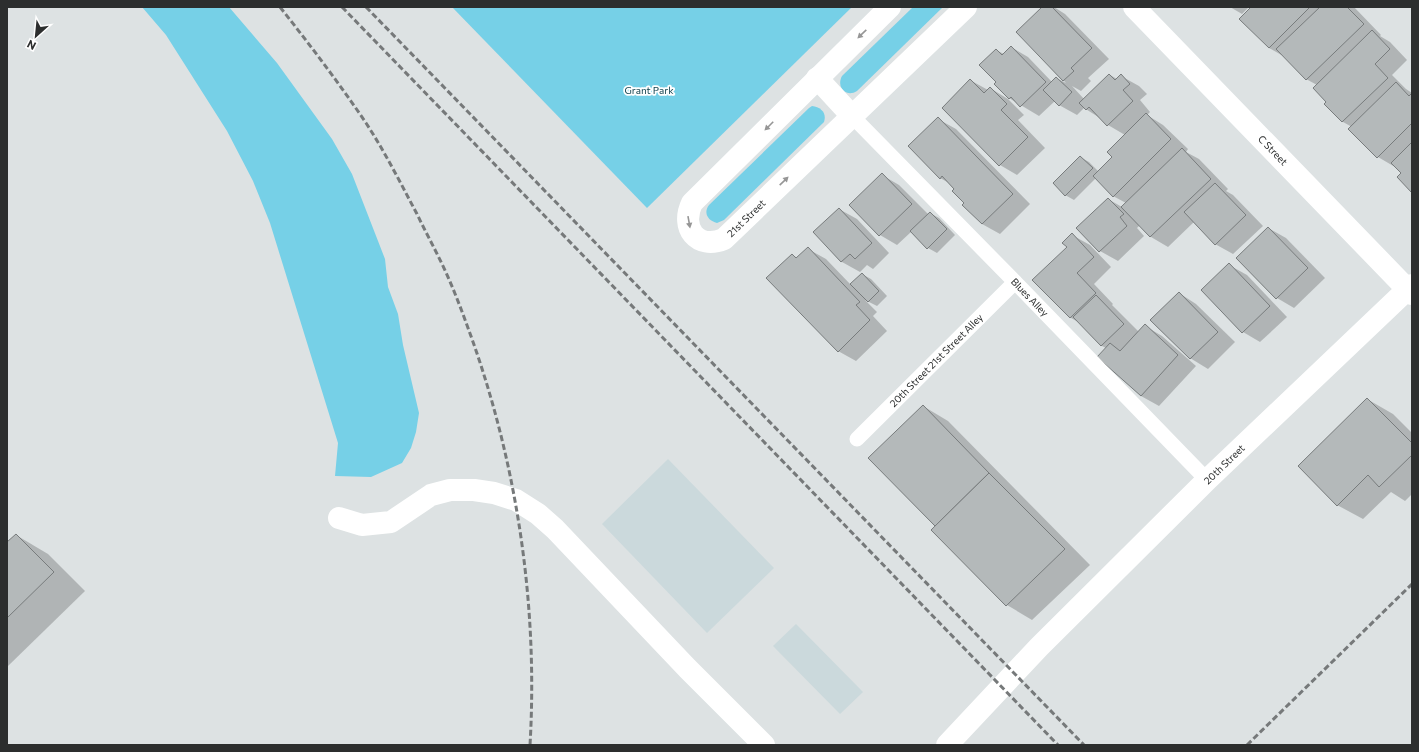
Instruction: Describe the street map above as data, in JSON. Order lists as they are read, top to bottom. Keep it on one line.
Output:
{"streets":{"street":["C Street","21st Street","20th Street"],"lane":["Blues Alley","20th Street 21st Street Alley"]},"crossings":[["C Street","20th Street"],["21st Street","Blues Alley"],["Blues Alley","20th Street 21st Street Alley"],["Blues Alley","20th Street"]],"parks":["Grant Park"],"north":"bottom left"}
